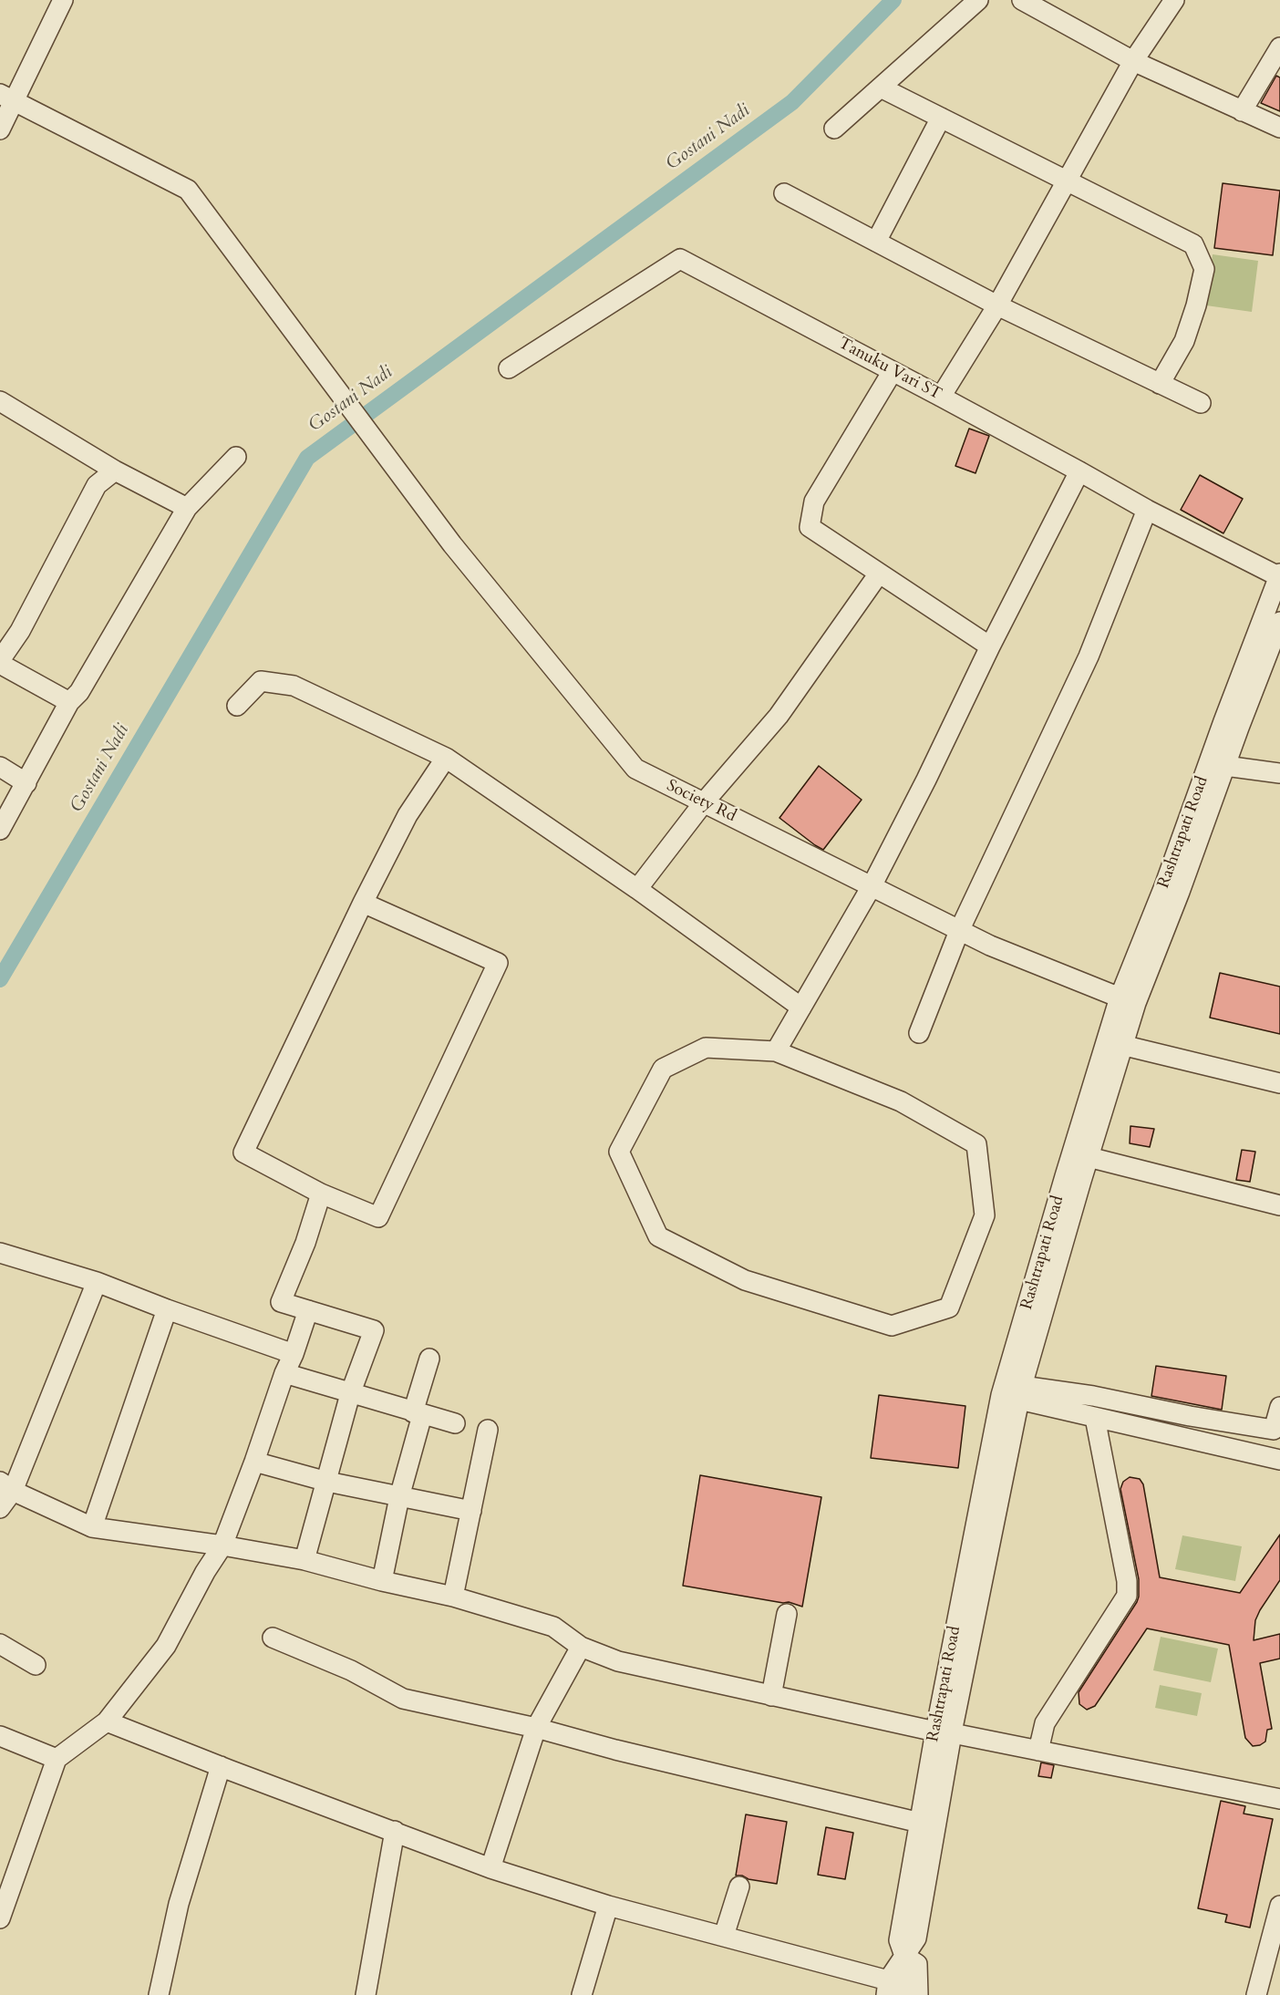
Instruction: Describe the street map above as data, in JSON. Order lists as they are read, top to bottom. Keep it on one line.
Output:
{"streets":{"street":["Tanuku Vari ST","Society Rd","Rashtrapati Road"]},"crossings":[["Tanuku Vari ST","Rashtrapati Road"],["Society Rd","Rashtrapati Road"]],"water":["Gostani Nadi"]}
